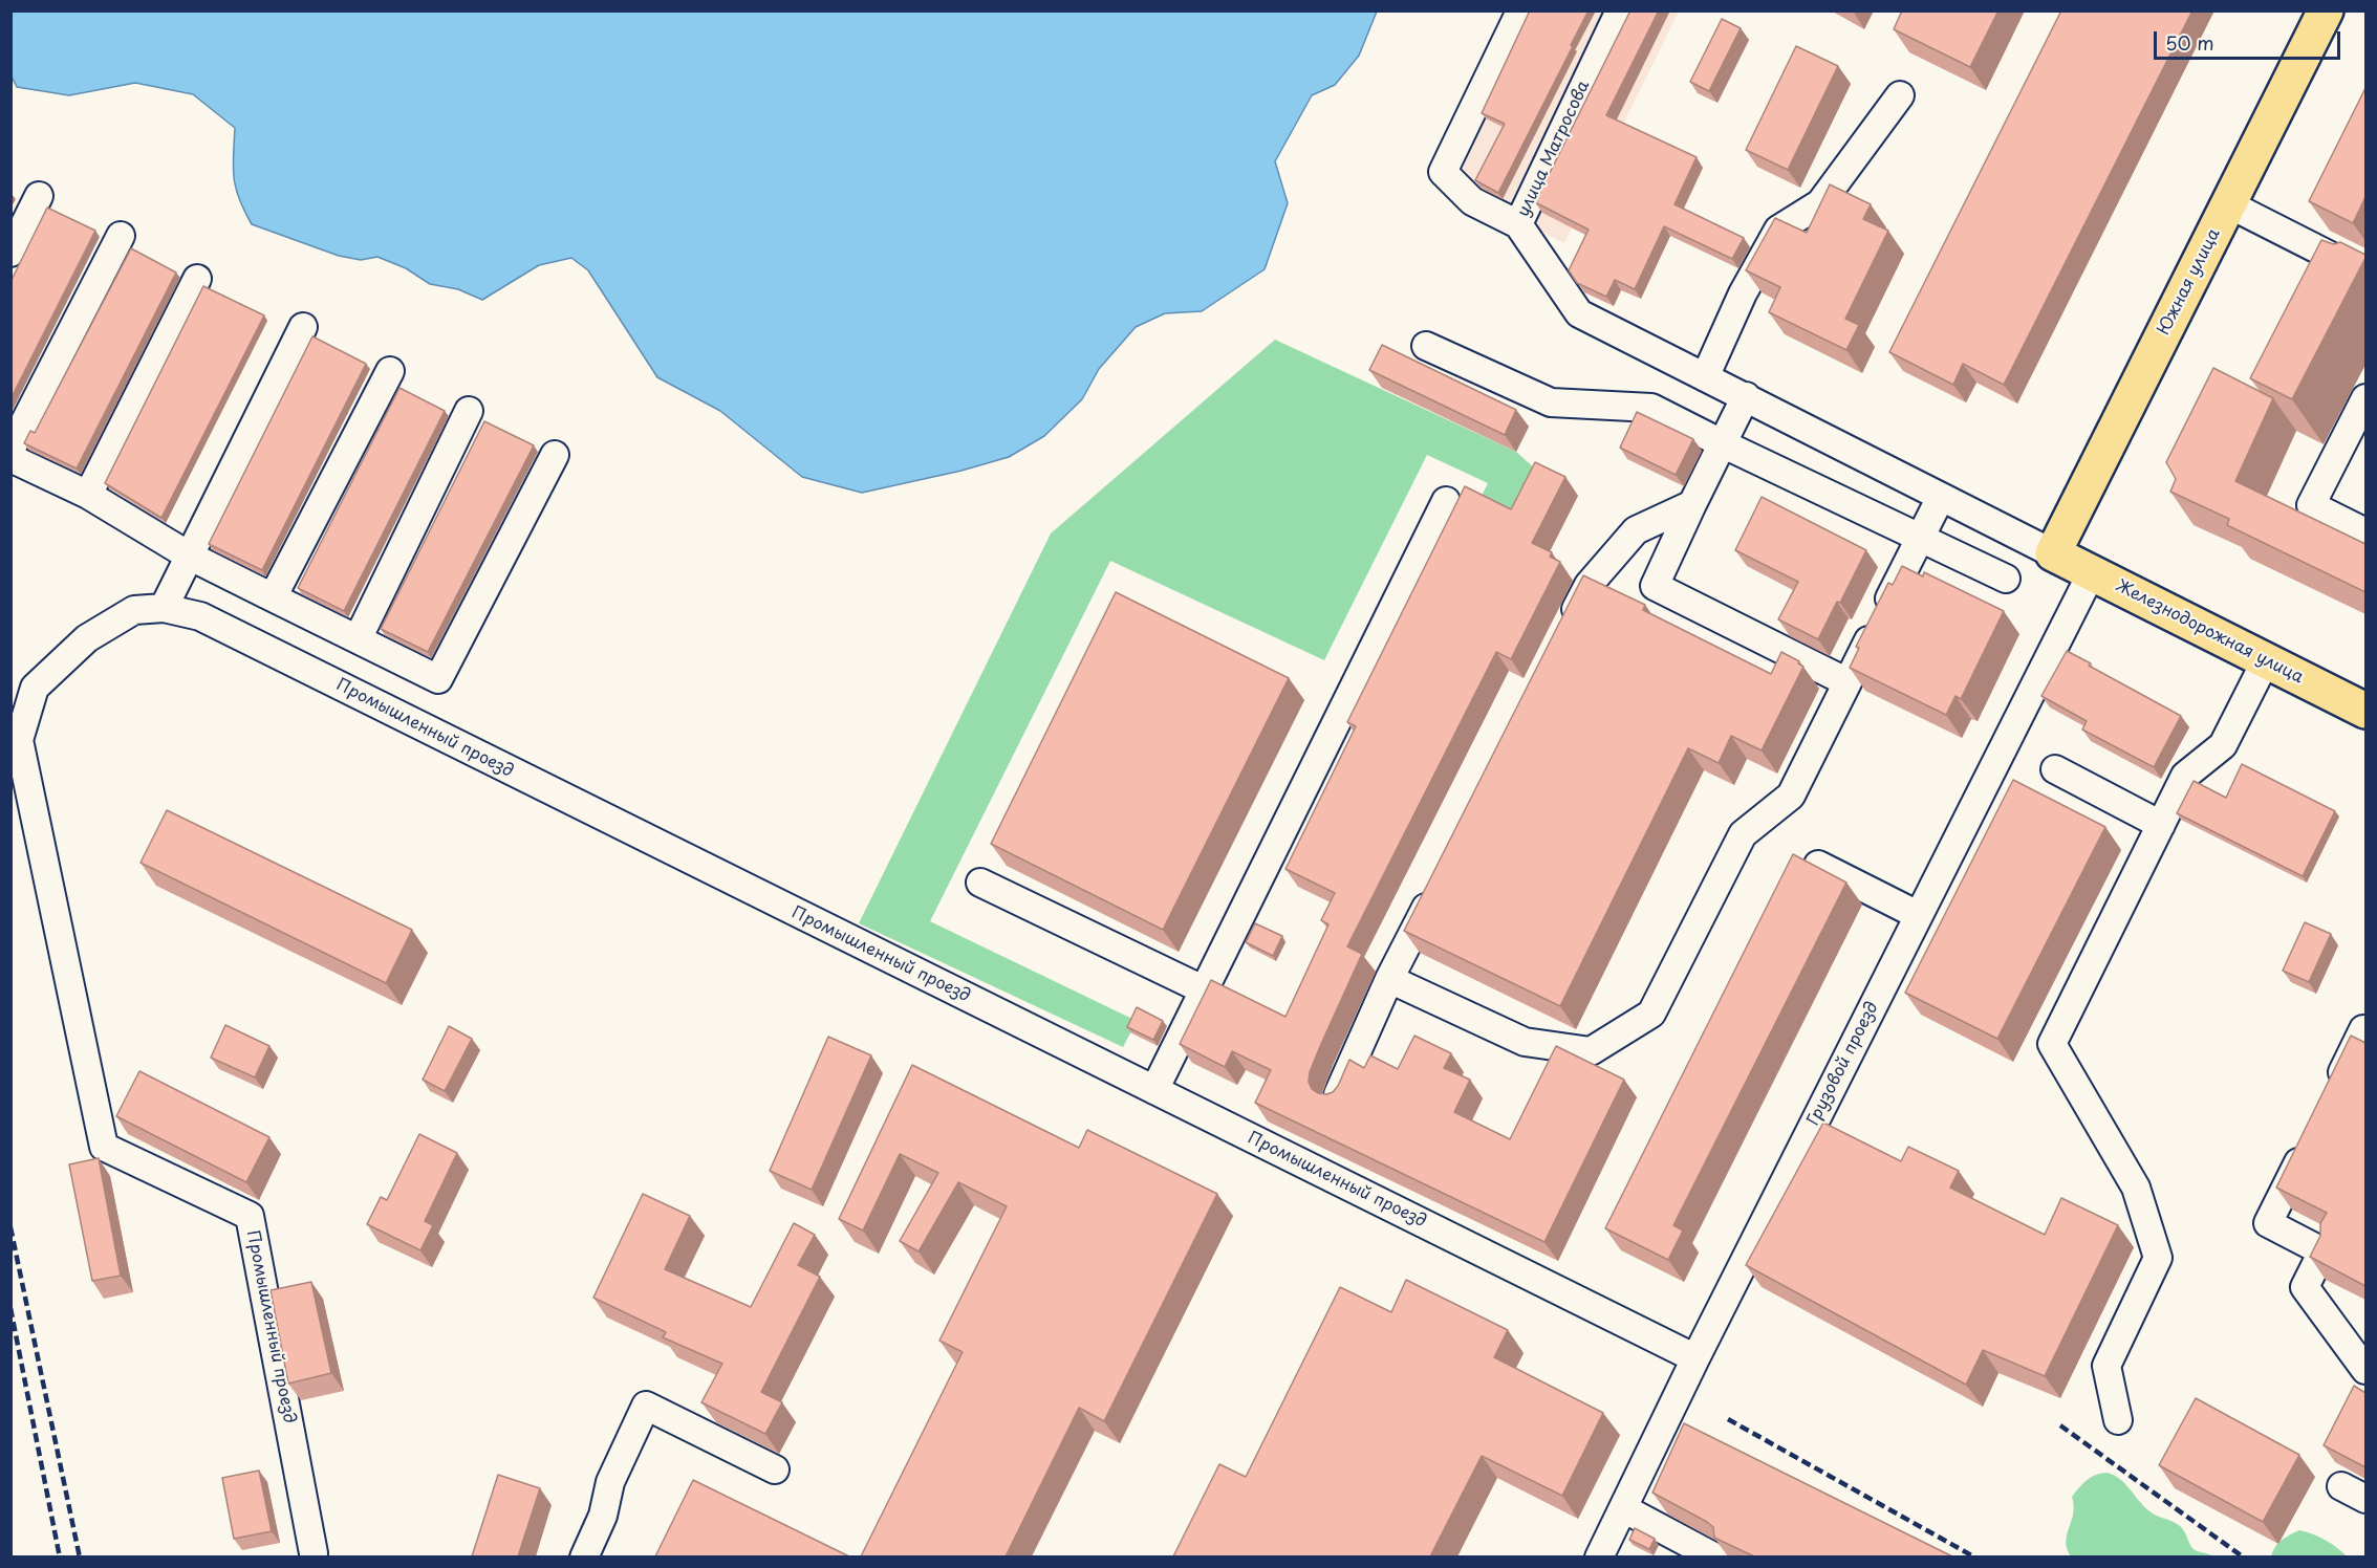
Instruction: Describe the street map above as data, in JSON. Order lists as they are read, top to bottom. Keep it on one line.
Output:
{"streets":{"main road":["Южная улица","Железнодорожная улица"],"street":["улица Матросова","Промышленный проезд","Грузовой проезд"]},"crossings":[["Южная улица","Железнодорожная улица"],["Железнодорожная улица","Грузовой проезд"],["Промышленный проезд","Грузовой проезд"]],"scale_bar":"50 m"}
